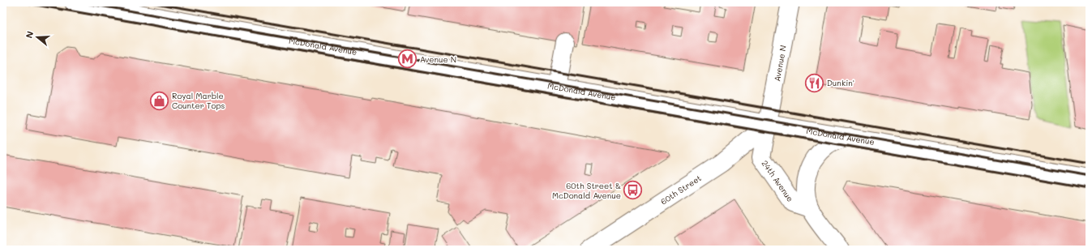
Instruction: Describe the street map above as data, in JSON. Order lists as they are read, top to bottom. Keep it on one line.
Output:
{"streets":{"main road":["McDonald Avenue","Avenue N","24th Avenue","60th Street"]},"crossings":[["McDonald Avenue","Avenue N"],["McDonald Avenue","24th Avenue"],["McDonald Avenue","60th Street"],["Avenue N","24th Avenue"],["Avenue N","60th Street"],["24th Avenue","60th Street"]],"places":{"metro station":["Avenue N"],"restaurant":["Dunkin'"],"shop":["Royal Marble Counter Tops"],"bus stop":["60th Street & McDonald Avenue"]},"north":"left"}
